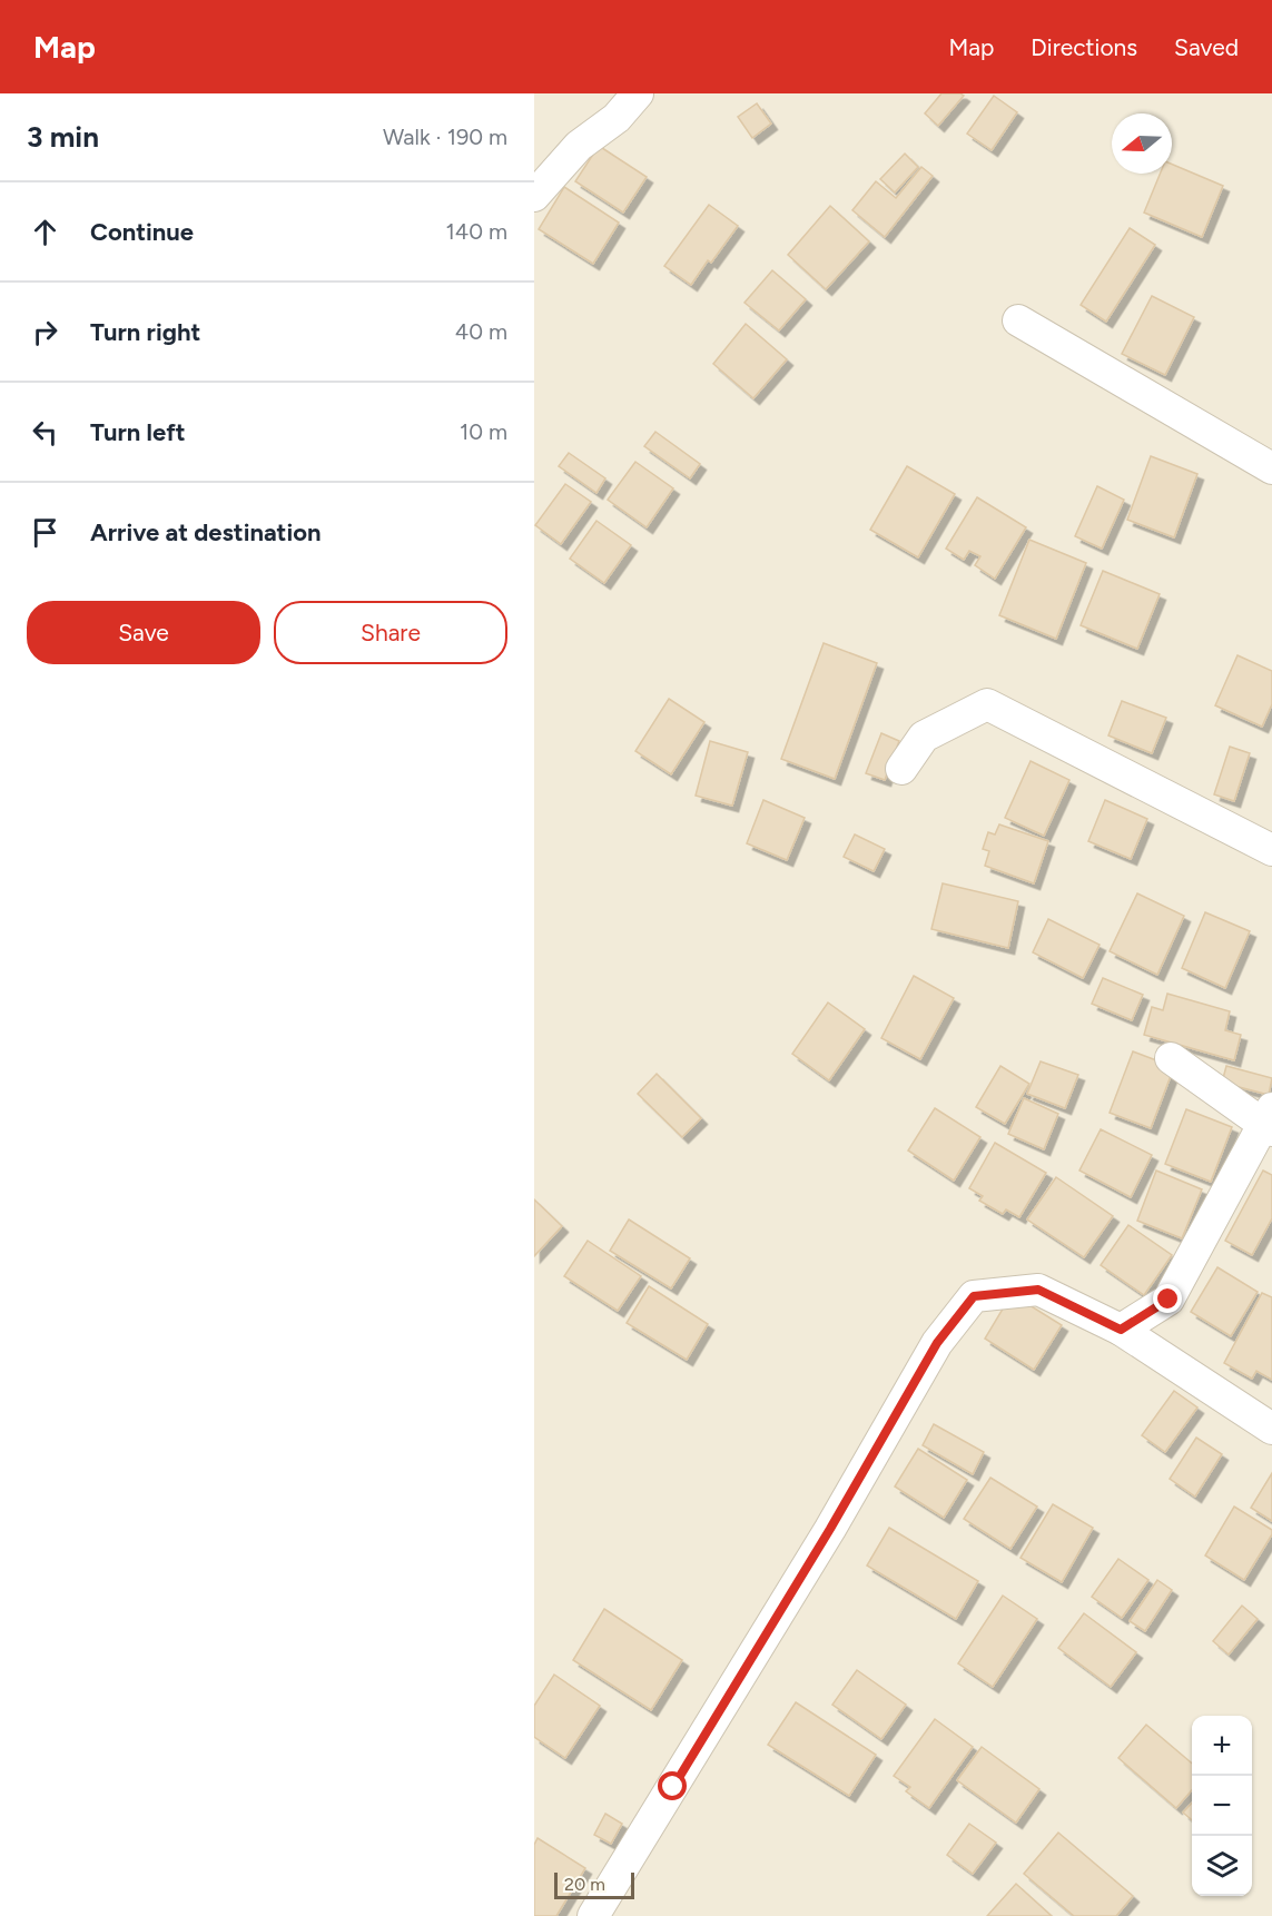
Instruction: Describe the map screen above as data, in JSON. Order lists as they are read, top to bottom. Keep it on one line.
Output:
{"scale_bar":"20 m","north":"left","page":{"header":"Map","nav":["Map","Directions","Saved"],"heading":["3 min","Walk · 190 m"],"list":[["Continue","140 m"],["Turn right","40 m"],["Turn left","10 m"],"Arrive at destination"],"buttons":["Save","Share"],"map_buttons":["+","−"],"scale":"20 m"}}
